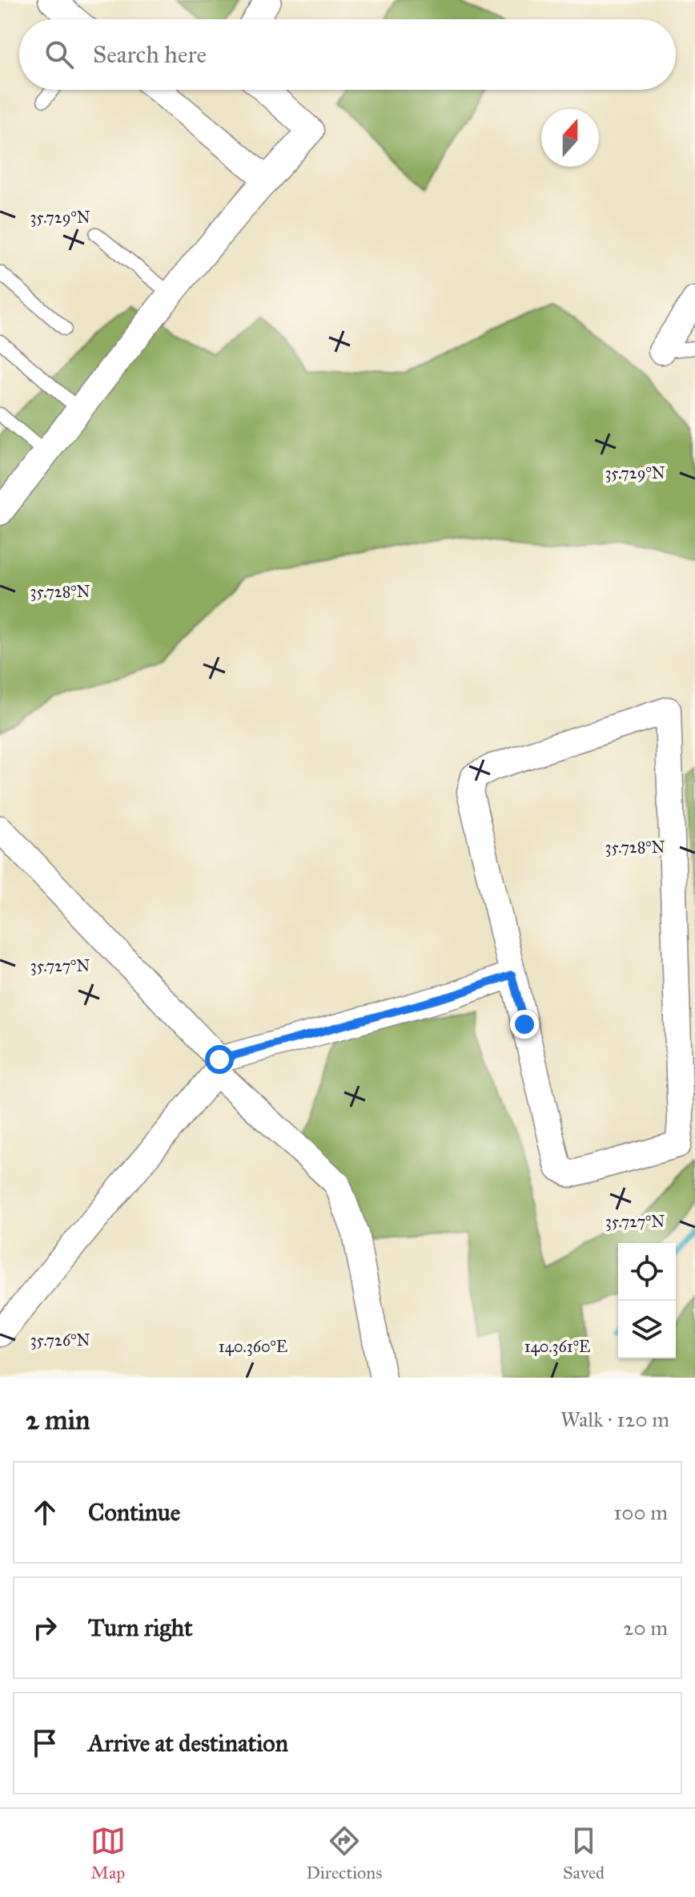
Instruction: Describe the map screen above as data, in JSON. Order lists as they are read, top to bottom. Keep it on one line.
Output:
{"north":"top","page":{"search":"Search here","heading":["2 min","Walk · 120 m"],"list":[["Continue","100 m"],["Turn right","20 m"],"Arrive at destination"],"nav":["Map","Directions","Saved"]},"coordinates":["35.729°N","35.728°N","35.727°N","35.726°N","140.360°E","140.361°E"]}
